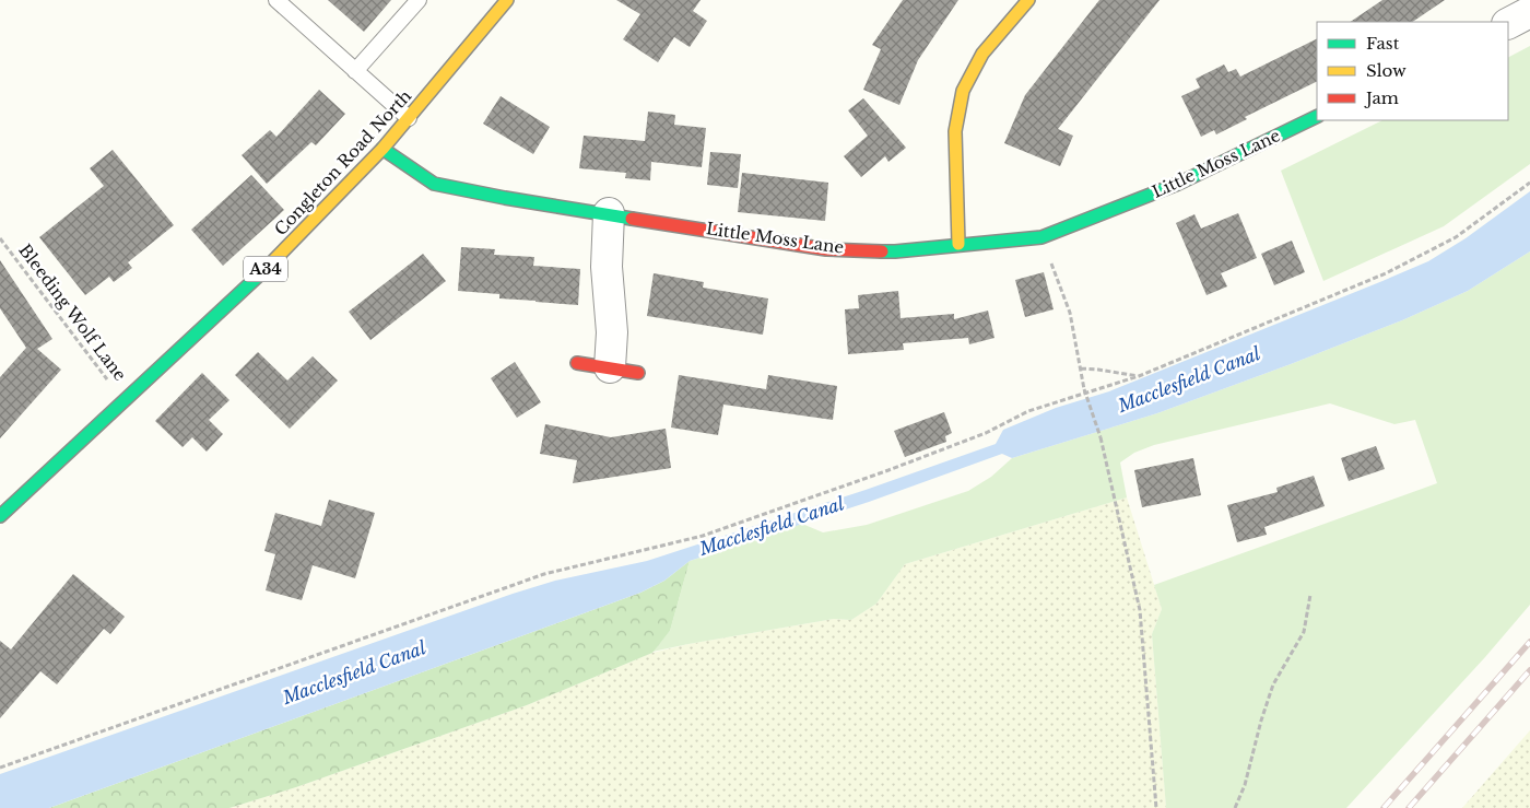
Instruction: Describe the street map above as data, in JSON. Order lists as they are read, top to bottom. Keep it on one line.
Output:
{"streets":{"main road":["Congleton Road North","Little Moss Lane","A34"],"path":["Bleeding Wolf Lane"]},"crossings":[["Congleton Road North","Little Moss Lane"],["Congleton Road North","Bleeding Wolf Lane"]],"water":["Macclesfield Canal"],"legend":["Fast","Slow","Jam"]}
